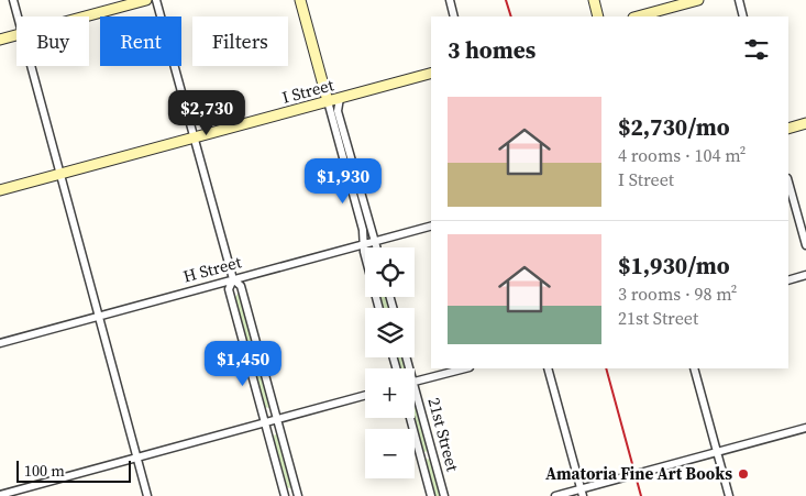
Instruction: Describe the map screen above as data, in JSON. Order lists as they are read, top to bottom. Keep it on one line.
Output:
{"streets":{"main road":["I Street"],"street":["H Street","21st Street"]},"places":["Amatoria Fine Art Books"],"scale_bar":"100 m","page":{"chip":["Buy","Rent","Filters"],"heading":"3 homes","list":[{"name":"$2,730/mo","note":"4 rooms · 104 m² · I Street"},{"name":"$1,930/mo","note":"3 rooms · 98 m² · 21st Street"}],"price":["$2,730","$1,930","$1,450"],"map_buttons":["+","−"],"scale":"100 m"}}
